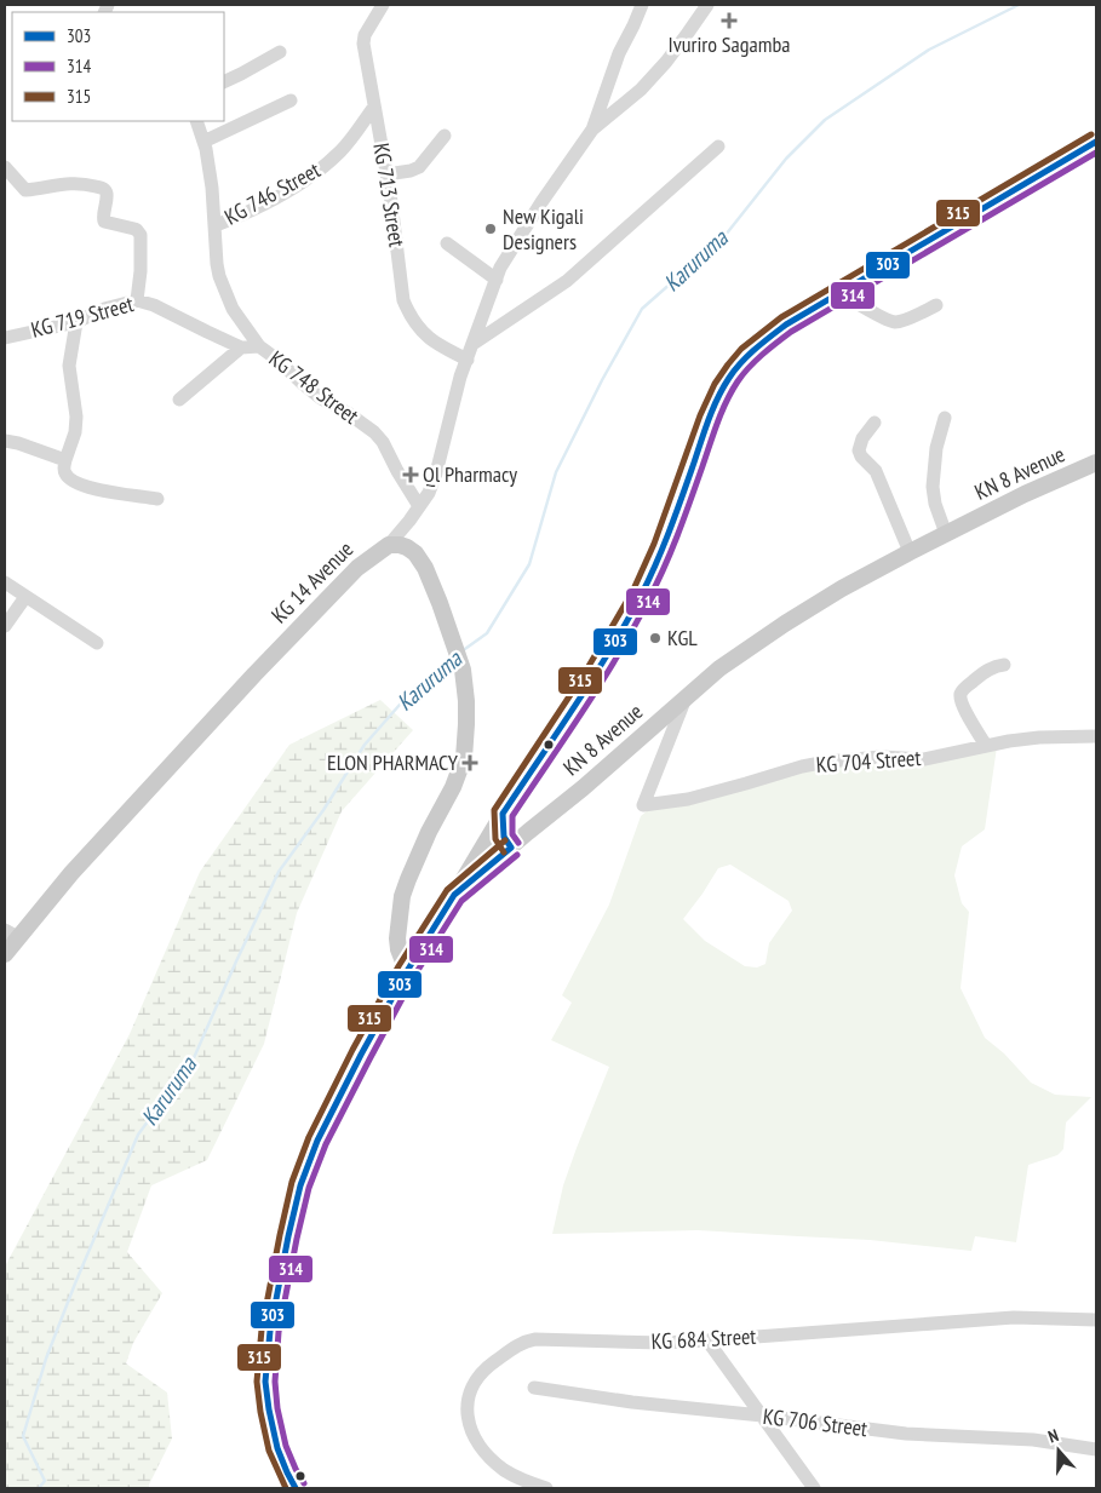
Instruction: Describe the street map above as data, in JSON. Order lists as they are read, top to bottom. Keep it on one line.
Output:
{"streets":{"main road":["KN 8 Avenue","KG 14 Avenue"],"street":["KG 746 Street","KG 713 Street","KG 719 Street","KG 748 Street","KG 704 Street","KG 684 Street","KG 706 Street"]},"crossings":[["KG 746 Street","KG 713 Street"],["KG 746 Street","KG 748 Street"],["KG 719 Street","KG 748 Street"],["KN 8 Avenue","KG 704 Street"]],"water":["Karuruma"],"places":{"health":["Ivuriro Sagamba","Ql Pharmacy","ELON PHARMACY"],"other":["New Kigali Designers","KGL"]},"lines":["transit line 315","transit line 303","transit line 314"],"legend":["303","314","315"],"north":"top"}
